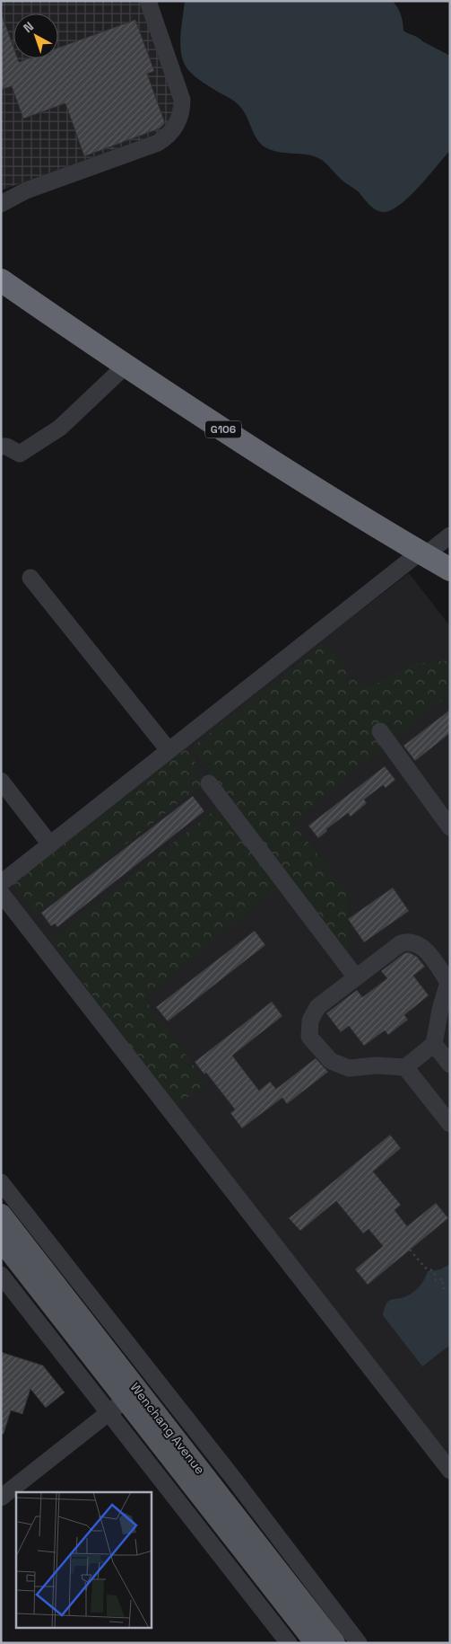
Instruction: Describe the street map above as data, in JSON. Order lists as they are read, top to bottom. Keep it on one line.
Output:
{"streets":{"highway":["G106"],"main road":["Wenchang Avenue"]},"north":"top left"}
